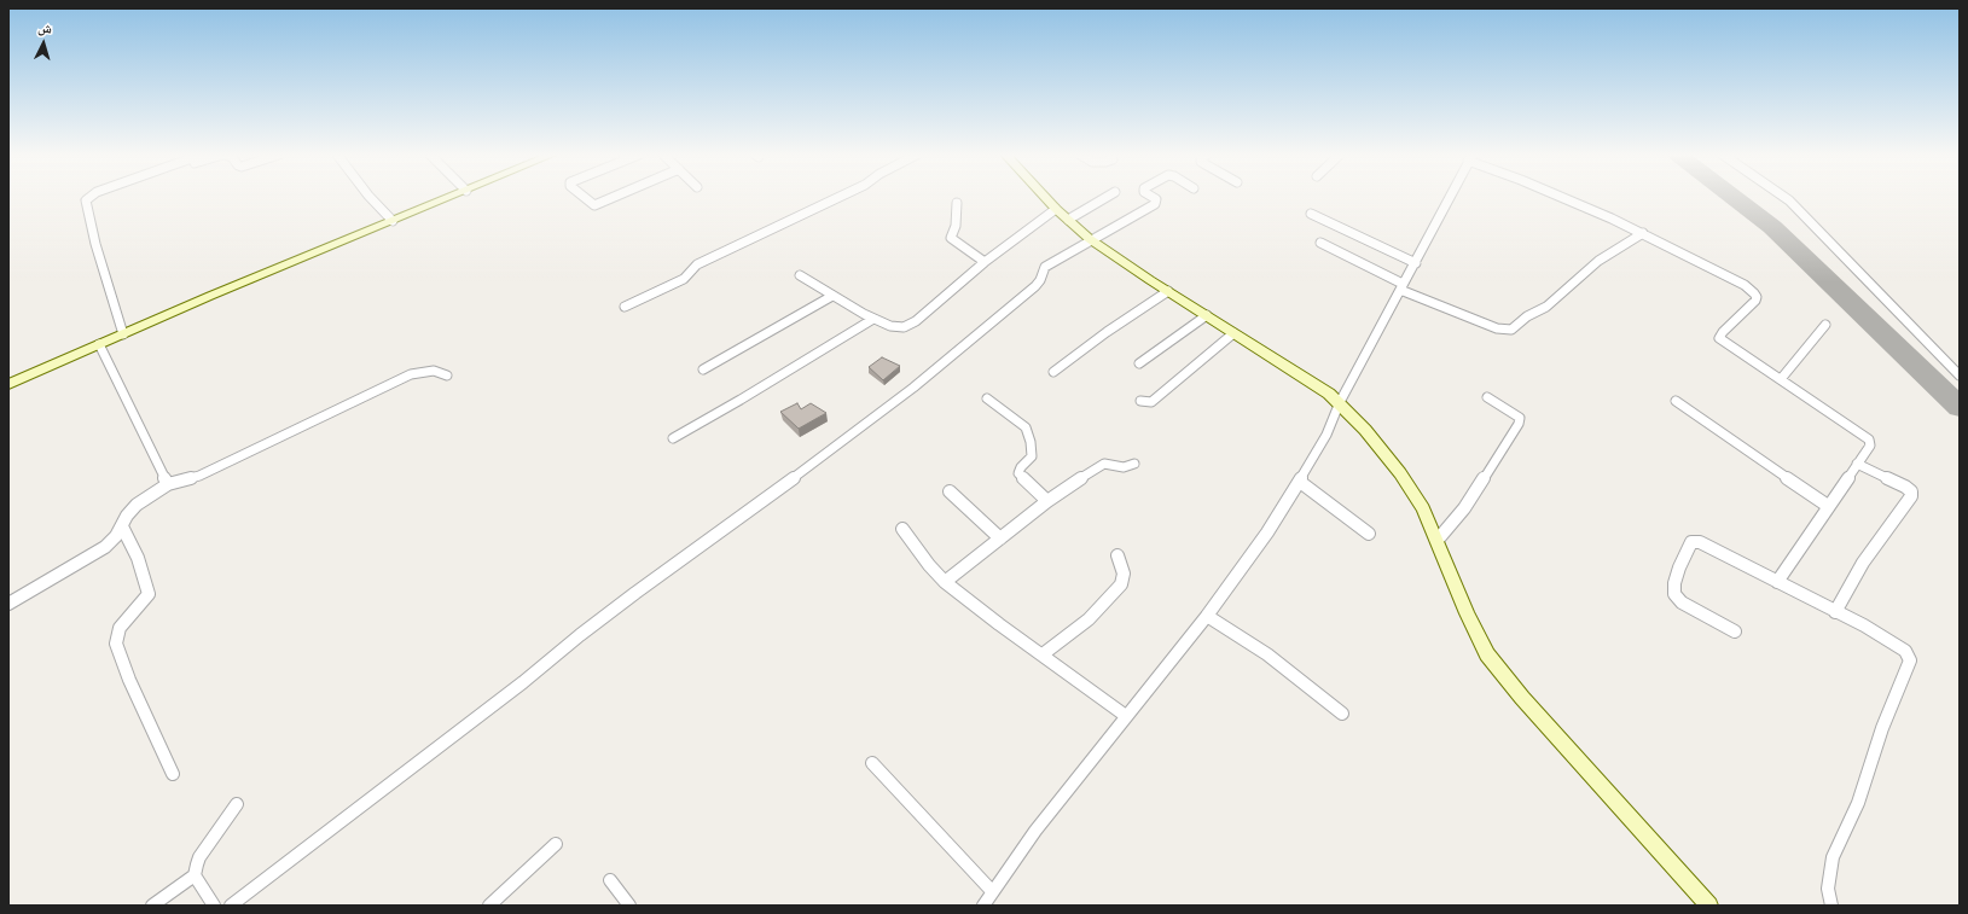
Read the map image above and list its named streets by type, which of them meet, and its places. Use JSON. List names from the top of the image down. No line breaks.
{"north":"top"}
